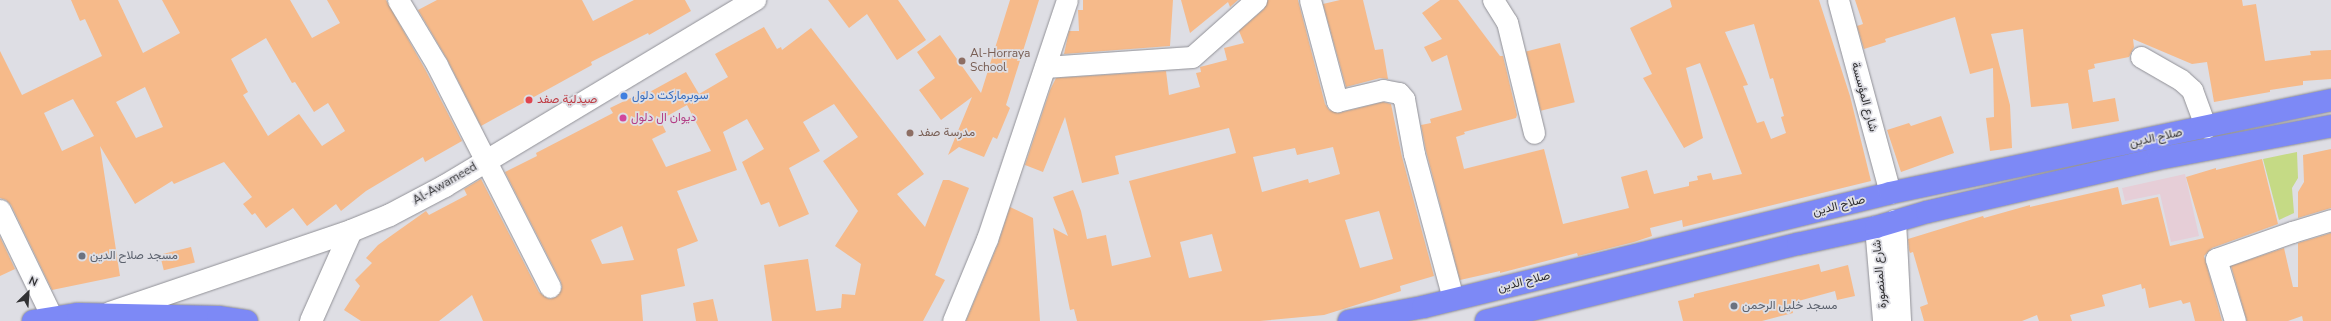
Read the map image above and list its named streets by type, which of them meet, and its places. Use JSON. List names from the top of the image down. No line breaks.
{"streets":{"highway":["صلاح الدين"],"main road":["Al-Awameed","شارع المنصورة"],"street":["شارع المؤسسة"]},"crossings":[["شارع المؤسسة","صلاح الدين"],["صلاح الدين","شارع المنصورة"]],"places":["Al-Horraya School","سوبرماركت دلول","صيدلية صفد","ديوان ال دلول","مدرسة صفد","مسجد صلاح الدين","مسجد خليل الرحمن"],"north":"top right"}
